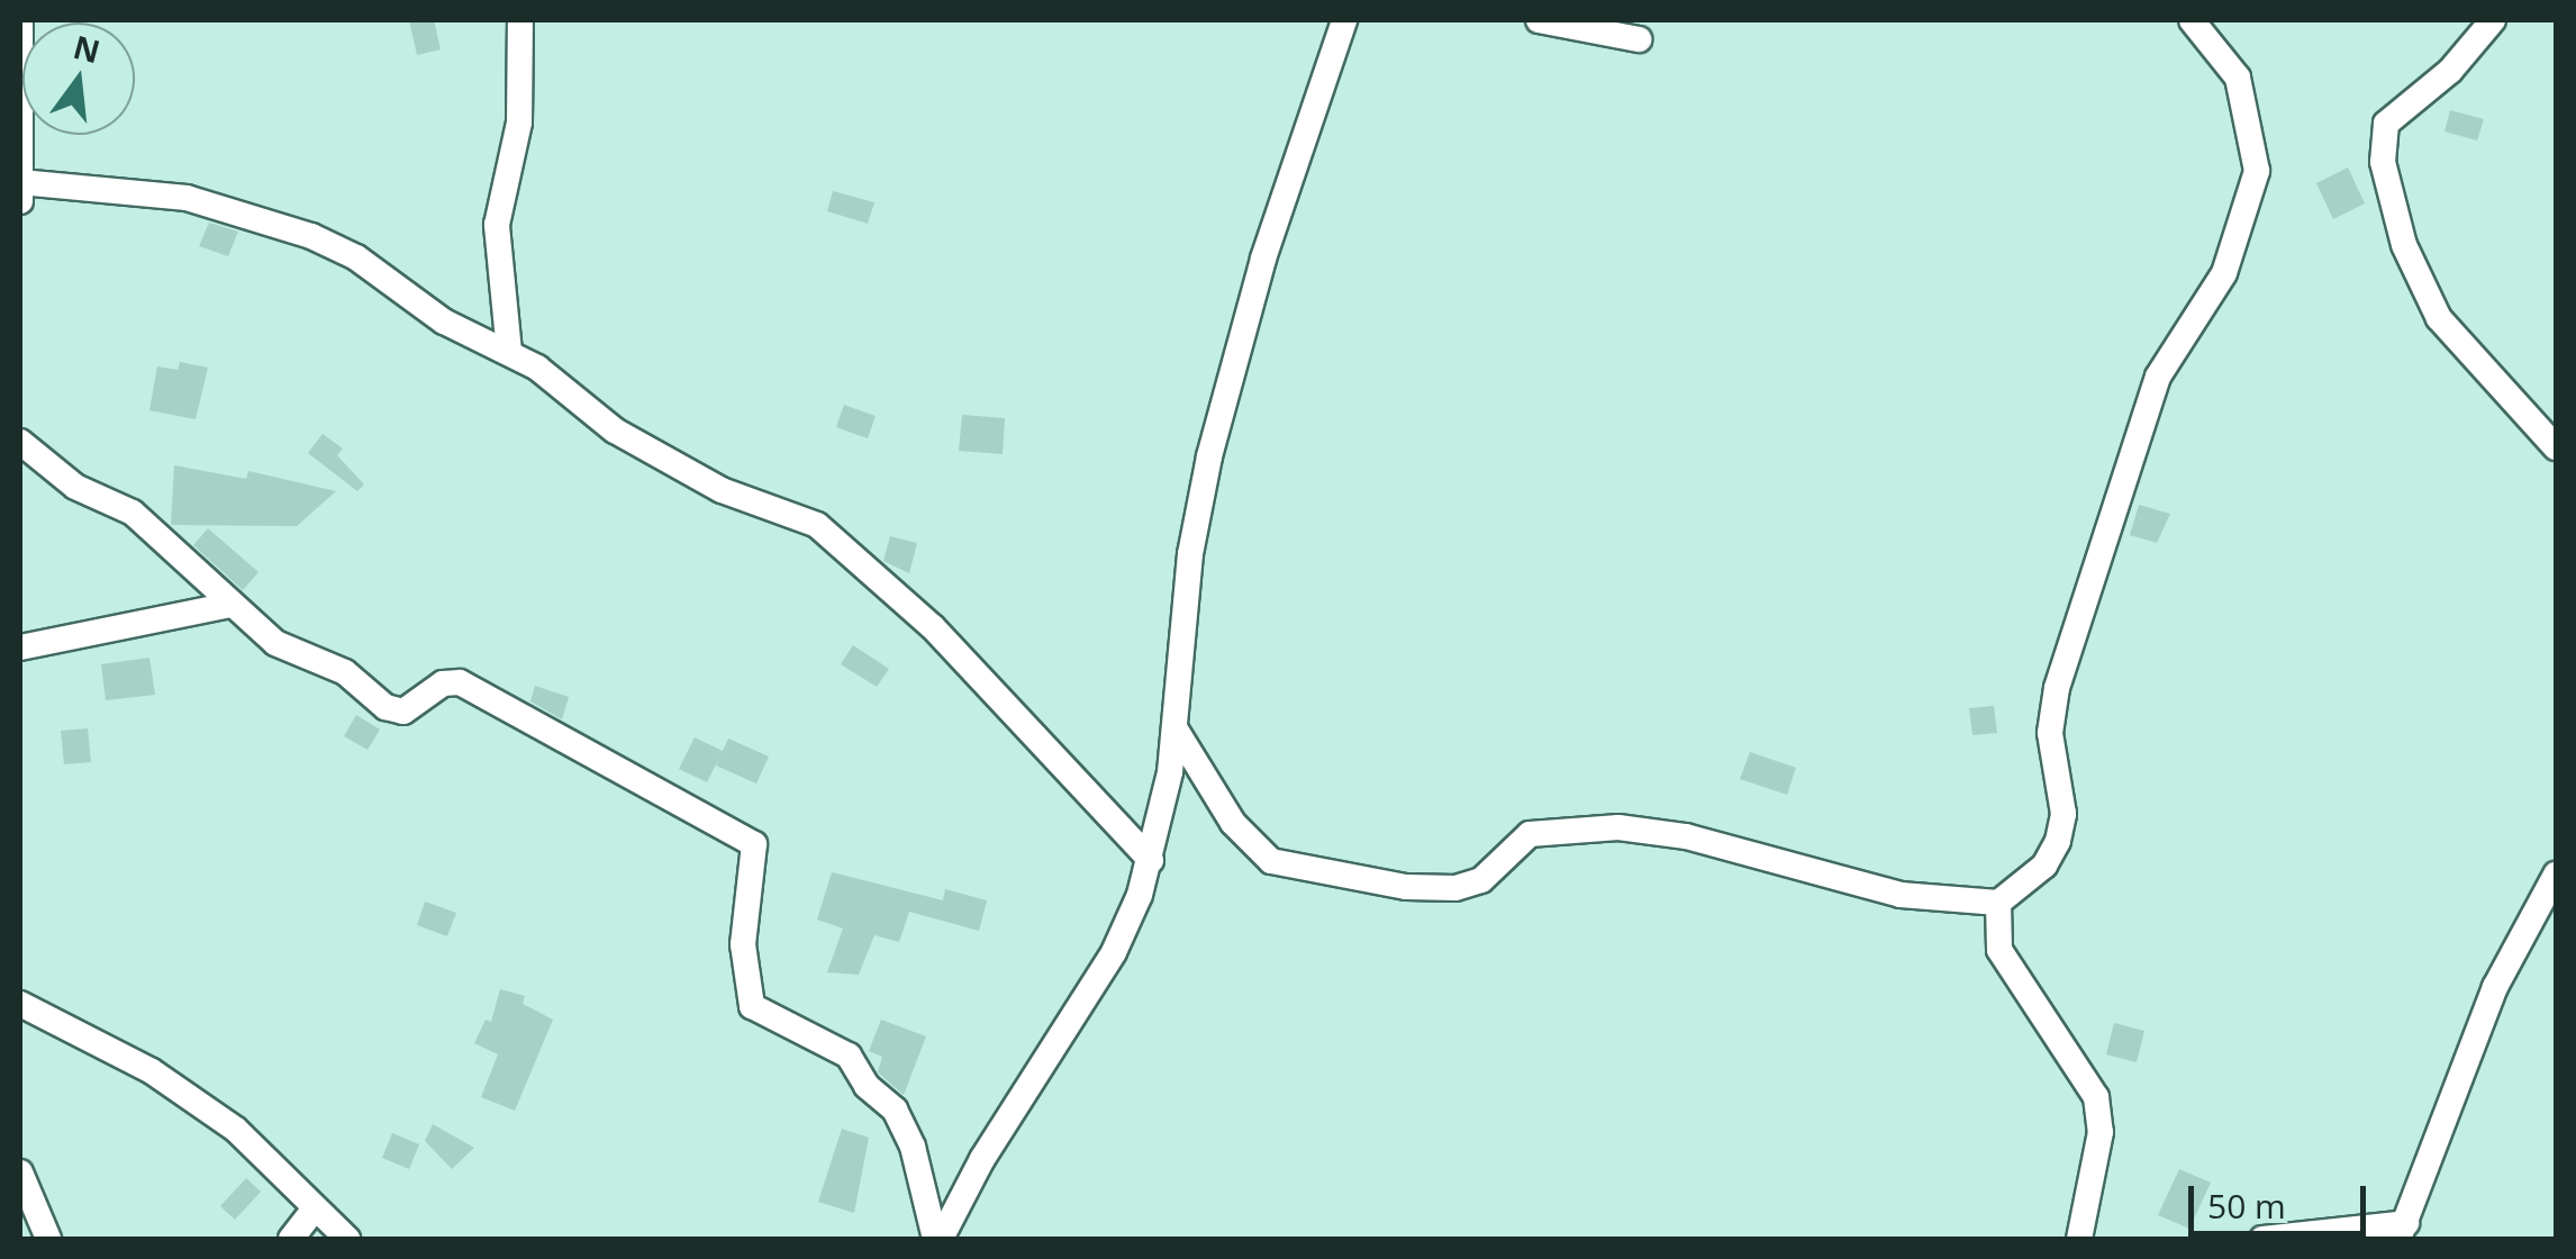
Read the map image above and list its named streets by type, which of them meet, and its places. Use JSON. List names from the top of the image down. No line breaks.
{"scale_bar":"50 m","north":"top"}
